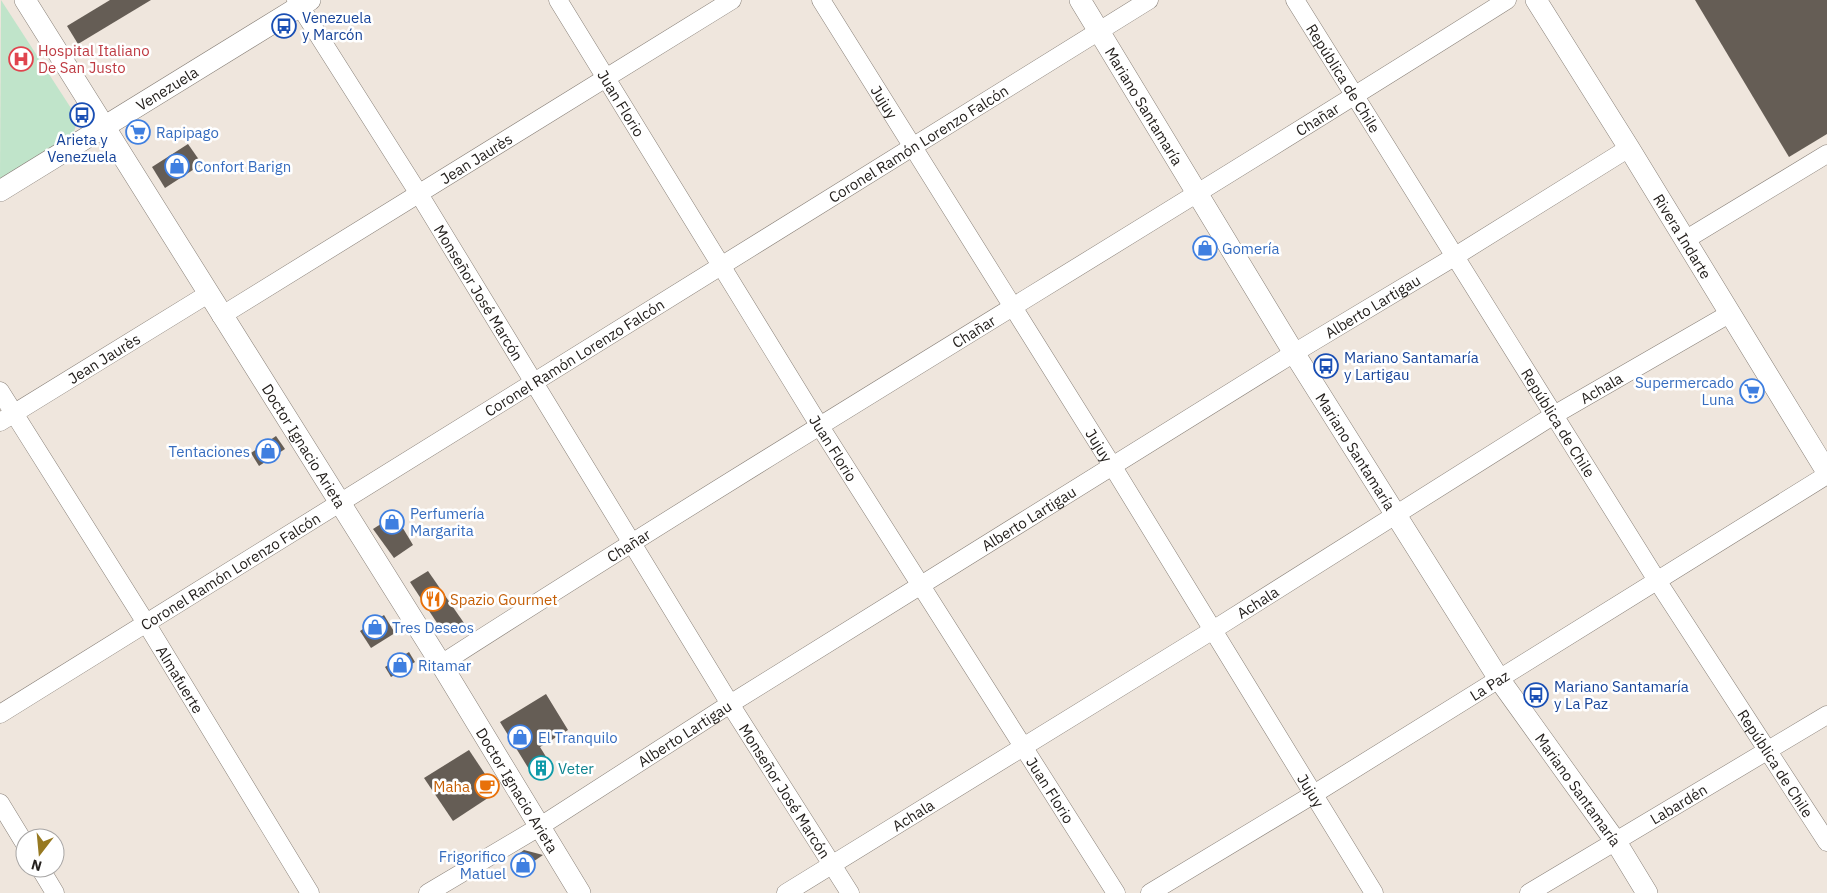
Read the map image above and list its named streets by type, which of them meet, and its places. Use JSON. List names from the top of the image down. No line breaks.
{"streets":{"street":["República de Chile","Venezuela","Jujuy","Juan Florio","Mariano Santamaría","Chañar","Coronel Ramón Lorenzo Falcón","Jean Jaurès","Rivera Indarte","Monseñor José Marcón","Alberto Lartigau","Achala","Doctor Ignacio Arieta","Almafuerte","La Paz","Labardén"]},"crossings":[["República de Chile","Chañar"],["República de Chile","Alberto Lartigau"],["República de Chile","Achala"],["República de Chile","La Paz"],["República de Chile","Labardén"],["Venezuela","Monseñor José Marcón"],["Venezuela","Doctor Ignacio Arieta"],["Jujuy","Chañar"],["Jujuy","Coronel Ramón Lorenzo Falcón"],["Jujuy","Alberto Lartigau"],["Jujuy","Achala"],["Jujuy","La Paz"],["Juan Florio","Chañar"],["Juan Florio","Coronel Ramón Lorenzo Falcón"],["Juan Florio","Jean Jaurès"],["Juan Florio","Alberto Lartigau"],["Juan Florio","Achala"],["Mariano Santamaría","Chañar"],["Mariano Santamaría","Coronel Ramón Lorenzo Falcón"],["Mariano Santamaría","Alberto Lartigau"],["Mariano Santamaría","Achala"],["Mariano Santamaría","La Paz"],["Mariano Santamaría","Labardén"],["Chañar","Monseñor José Marcón"],["Chañar","Doctor Ignacio Arieta"],["Coronel Ramón Lorenzo Falcón","Monseñor José Marcón"],["Coronel Ramón Lorenzo Falcón","Doctor Ignacio Arieta"],["Coronel Ramón Lorenzo Falcón","Almafuerte"],["Jean Jaurès","Monseñor José Marcón"],["Jean Jaurès","Doctor Ignacio Arieta"],["Jean Jaurès","Almafuerte"],["Rivera Indarte","Alberto Lartigau"],["Rivera Indarte","Achala"],["Rivera Indarte","La Paz"],["Monseñor José Marcón","Alberto Lartigau"],["Monseñor José Marcón","Achala"],["Alberto Lartigau","Doctor Ignacio Arieta"]],"places":{"bus stop":["Venezuela y Marcón","Arieta y Venezuela","Mariano Santamaría y Lartigau","Mariano Santamaría y La Paz"],"hospital":["Hospital Italiano De San Justo"],"supermarket":["Rapipago","Supermercado Luna"],"shop":["Confort Barign","Gomería","Tentaciones","Perfumería Margarita","Tres Deseos","Ritamar","El Tranquilo","Frigorifico Matuel"],"restaurant":["Spazio Gourmet"],"building":["Veter"],"cafe":["Maha"]},"north":"bottom"}
